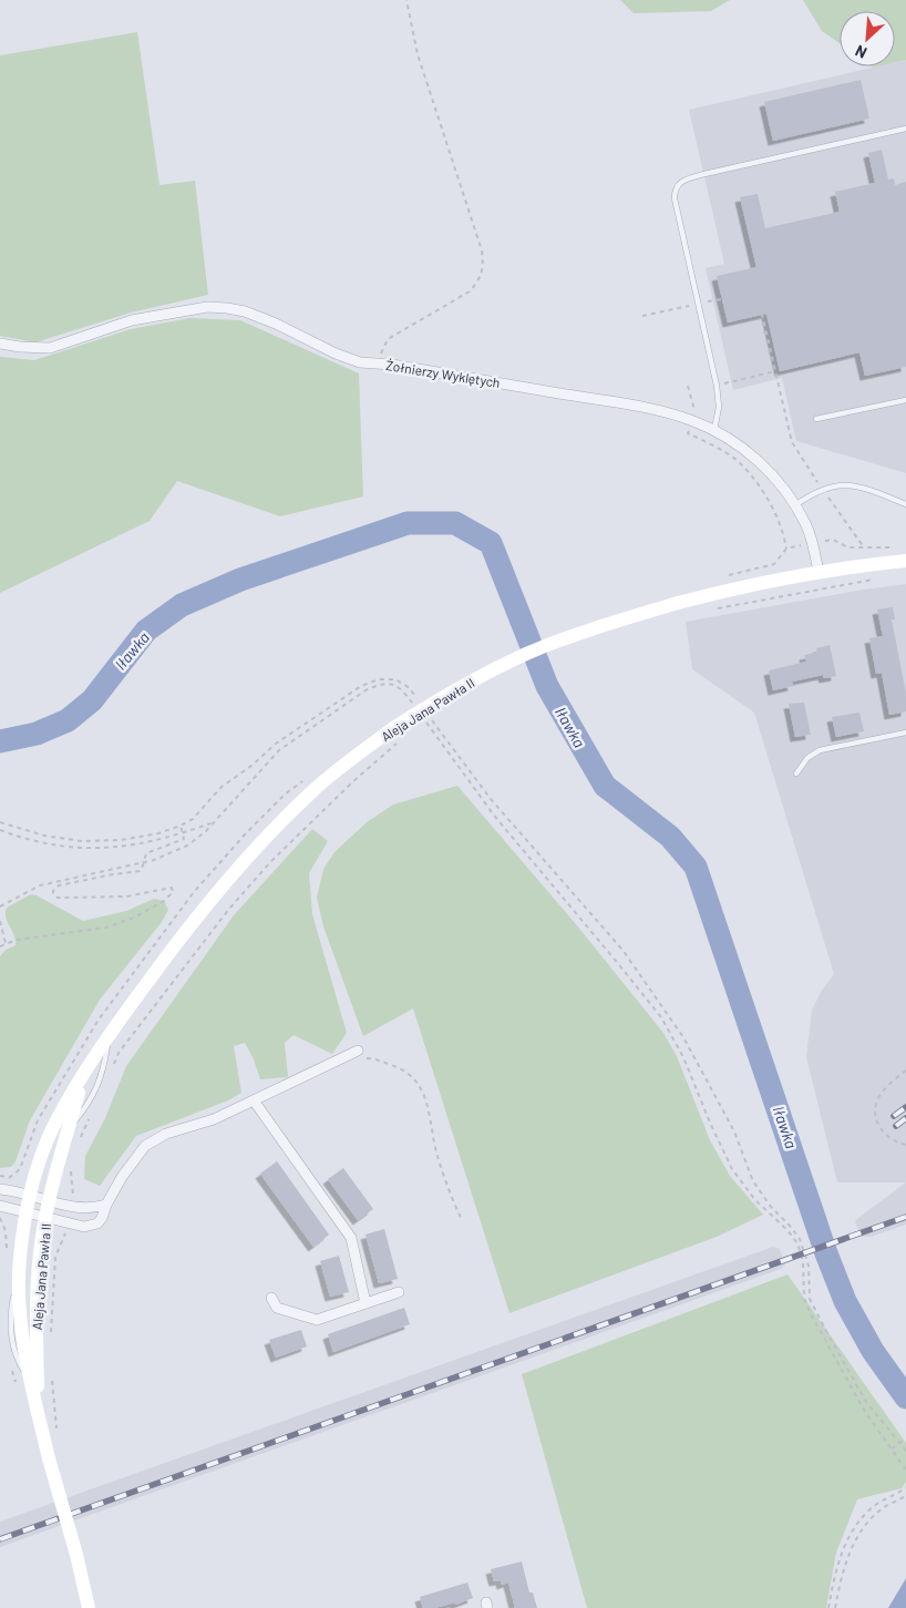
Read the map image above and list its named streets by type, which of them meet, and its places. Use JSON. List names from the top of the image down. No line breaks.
{"streets":{"main road":["Aleja Jana Pawła II"],"street":["Żołnierzy Wyklętych"]},"crossings":[["Żołnierzy Wyklętych","Aleja Jana Pawła II"]],"water":["Iławka"],"north":"bottom left"}
